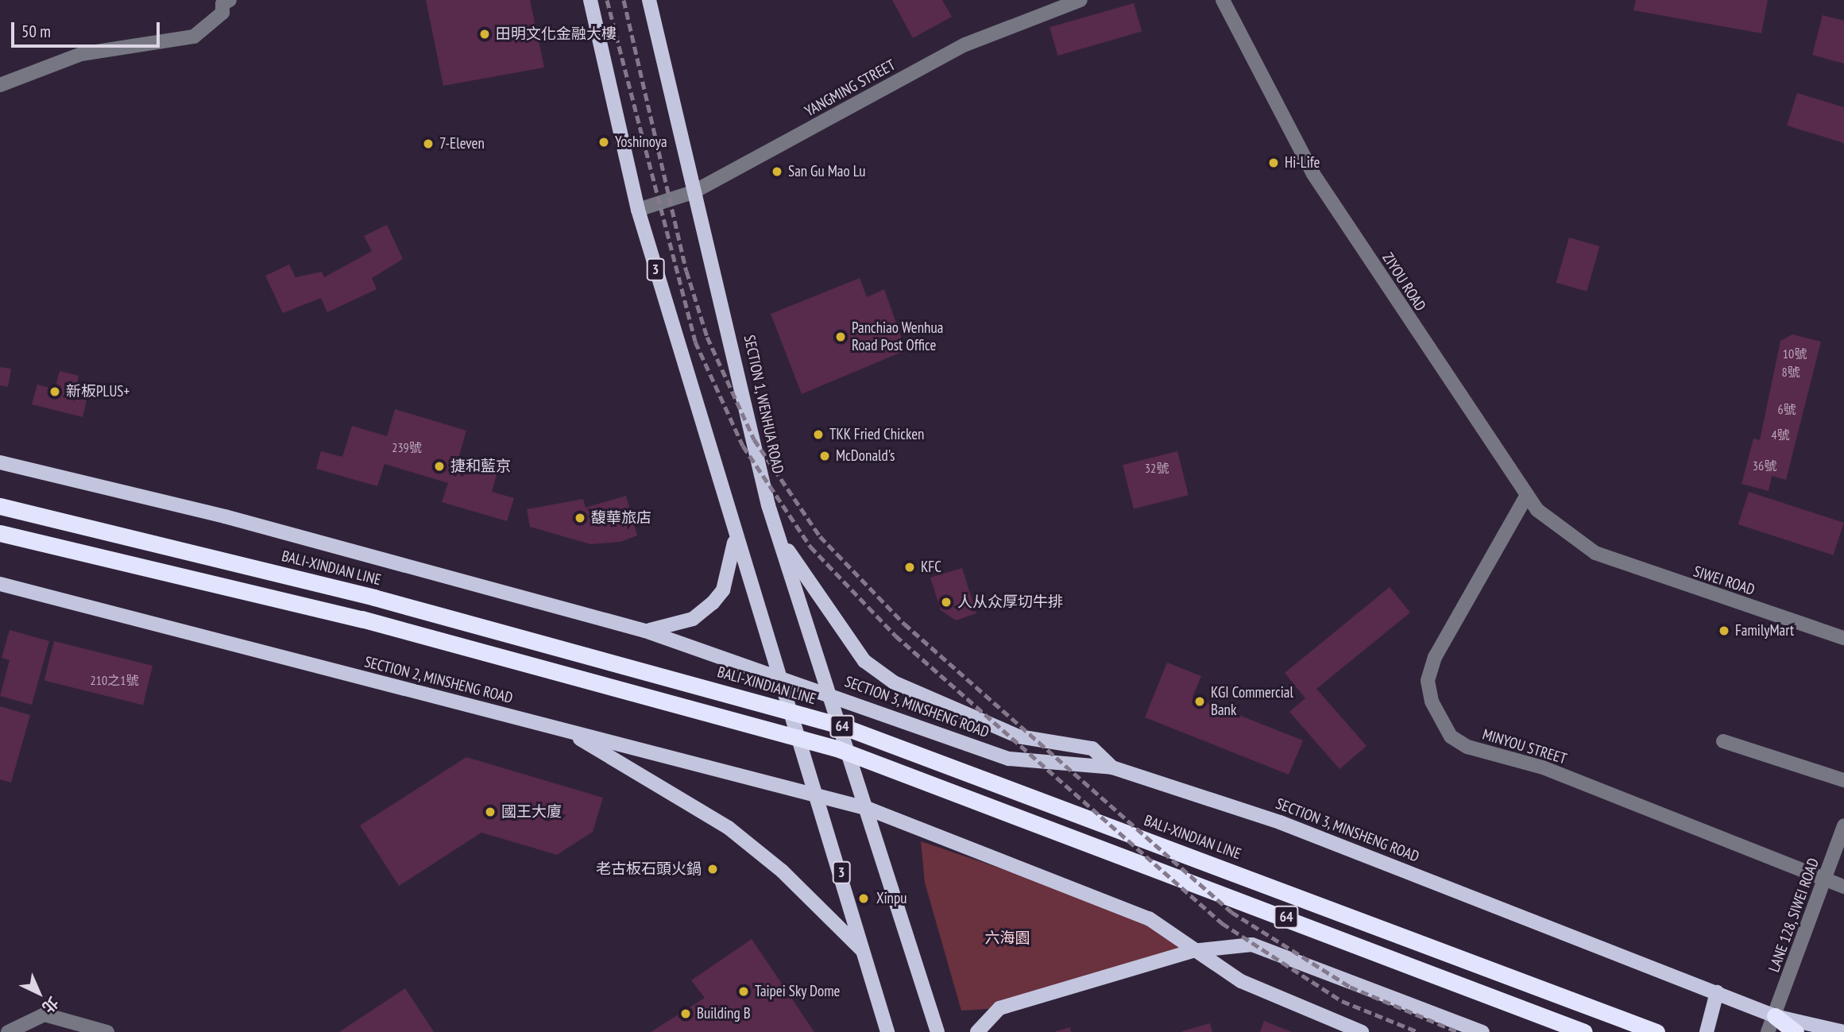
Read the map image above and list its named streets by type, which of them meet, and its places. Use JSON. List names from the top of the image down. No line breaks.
{"streets":{"highway":["BALI-XINDIAN LINE","64"],"main road":["3","SECTION 1, WENHUA ROAD","SECTION 2, MINSHENG ROAD","SECTION 3, MINSHENG ROAD"],"street":["YANGMING STREET","ZIYOU ROAD","SIWEI ROAD","MINYOU STREET","LANE 128, SIWEI ROAD"]},"crossings":[["YANGMING STREET","3"],["YANGMING STREET","SECTION 1, WENHUA ROAD"],["3","SECTION 2, MINSHENG ROAD"],["ZIYOU ROAD","SIWEI ROAD"],["ZIYOU ROAD","MINYOU STREET"],["SECTION 1, WENHUA ROAD","SECTION 2, MINSHENG ROAD"],["SECTION 1, WENHUA ROAD","SECTION 3, MINSHENG ROAD"],["SECTION 3, MINSHENG ROAD","LANE 128, SIWEI ROAD"],["MINYOU STREET","LANE 128, SIWEI ROAD"]],"parks":["六海園"],"places":["田明文化金融大樓","Yoshinoya","7-Eleven","Hi-Life","San Gu Mao Lu","Panchiao Wenhua Road Post Office","新板PLUS+","TKK Fried Chicken","McDonald's","捷和藍京","馥華旅店","KFC","人从众厚切牛排","FamilyMart","KGI Commercial Bank","國王大廈","老古板石頭火鍋","Xinpu","Taipei Sky Dome","Building B"],"house_numbers":["10號","8號","6號","4號","239號","36號","32號","210之1號"],"scale_bar":"50 m","north":"bottom right"}
